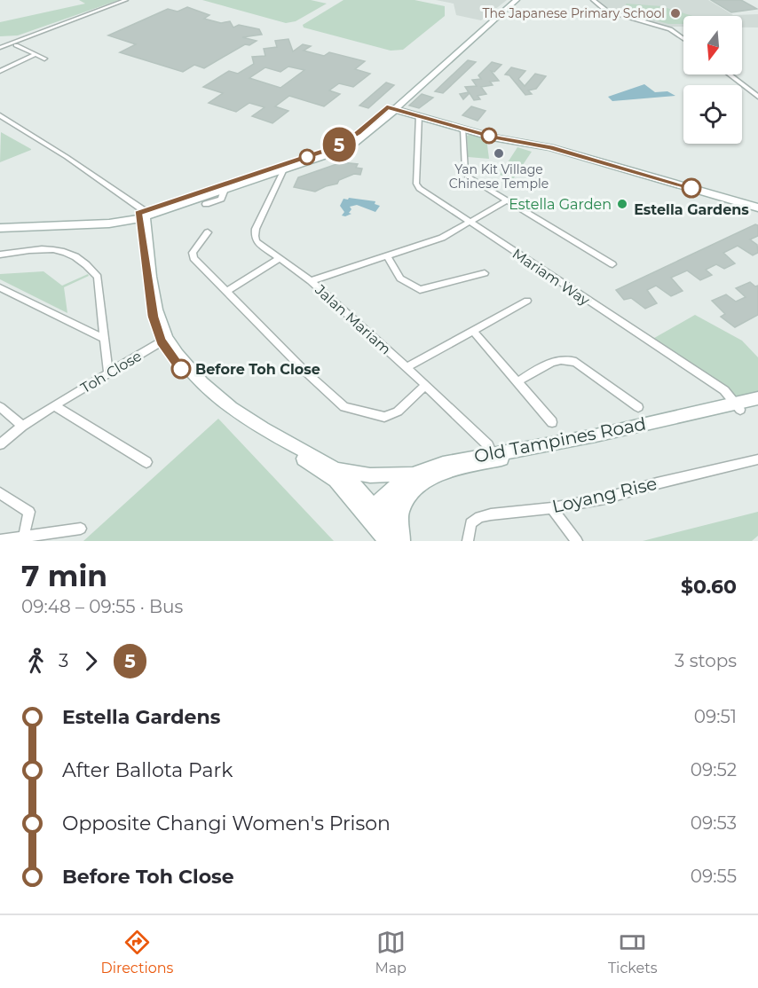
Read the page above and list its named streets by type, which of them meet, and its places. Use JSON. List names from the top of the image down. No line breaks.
{"streets":{"street":["Mariam Way","Jalan Mariam","Toh Close","Old Tampines Road","Loyang Rise"]},"crossings":[["Mariam Way","Old Tampines Road"],["Jalan Mariam","Old Tampines Road"]],"places":["The Japanese Primary School","Yan Kit Village Chinese Temple","Estella Gardens","Estella Garden","Before Toh Close"],"lines":["bus line 5"],"north":"bottom","page":{"on_map":"5","heading":["7 min","09:48 – 09:55 · Bus","$0.60"],"legs":["3","5","3 stops"],"list":[{"name":"Estella Gardens","value":"09:51"},{"name":"After Ballota Park","value":"09:52"},{"name":"Opposite Changi Women's Prison","value":"09:53"},{"name":"Before Toh Close","value":"09:55"}],"tabs":["Directions","Map","Tickets"]}}
